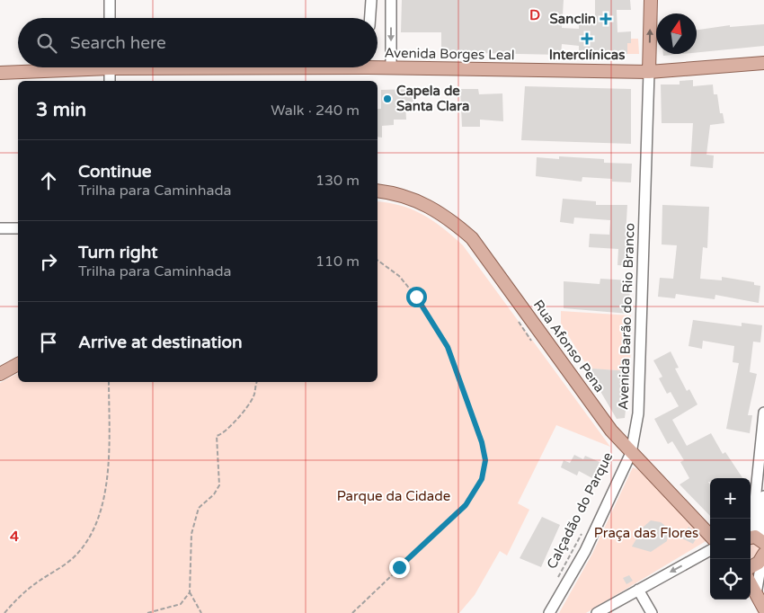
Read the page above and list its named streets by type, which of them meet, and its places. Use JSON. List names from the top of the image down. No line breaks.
{"streets":{"main road":["Avenida Borges Leal","Avenida Barão do Rio Branco","Rua Afonso Pena"],"path":["Calçadão do Parque"]},"crossings":[["Avenida Borges Leal","Avenida Barão do Rio Branco"],["Avenida Barão do Rio Branco","Rua Afonso Pena"]],"parks":["Parque da Cidade","Praça das Flores"],"places":{"health":["Sanclin","Interclínicas"],"other":["Capela de Santa Clara"]},"north":"top","page":{"search":"Search here","heading":["3 min","Walk · 240 m"],"list":[["Continue","Trilha para Caminhada","130 m"],["Turn right","Trilha para Caminhada","110 m"],"Arrive at destination"],"map_buttons":["+","−"]},"grid":{"columns":["D"],"rows":["4"]}}
